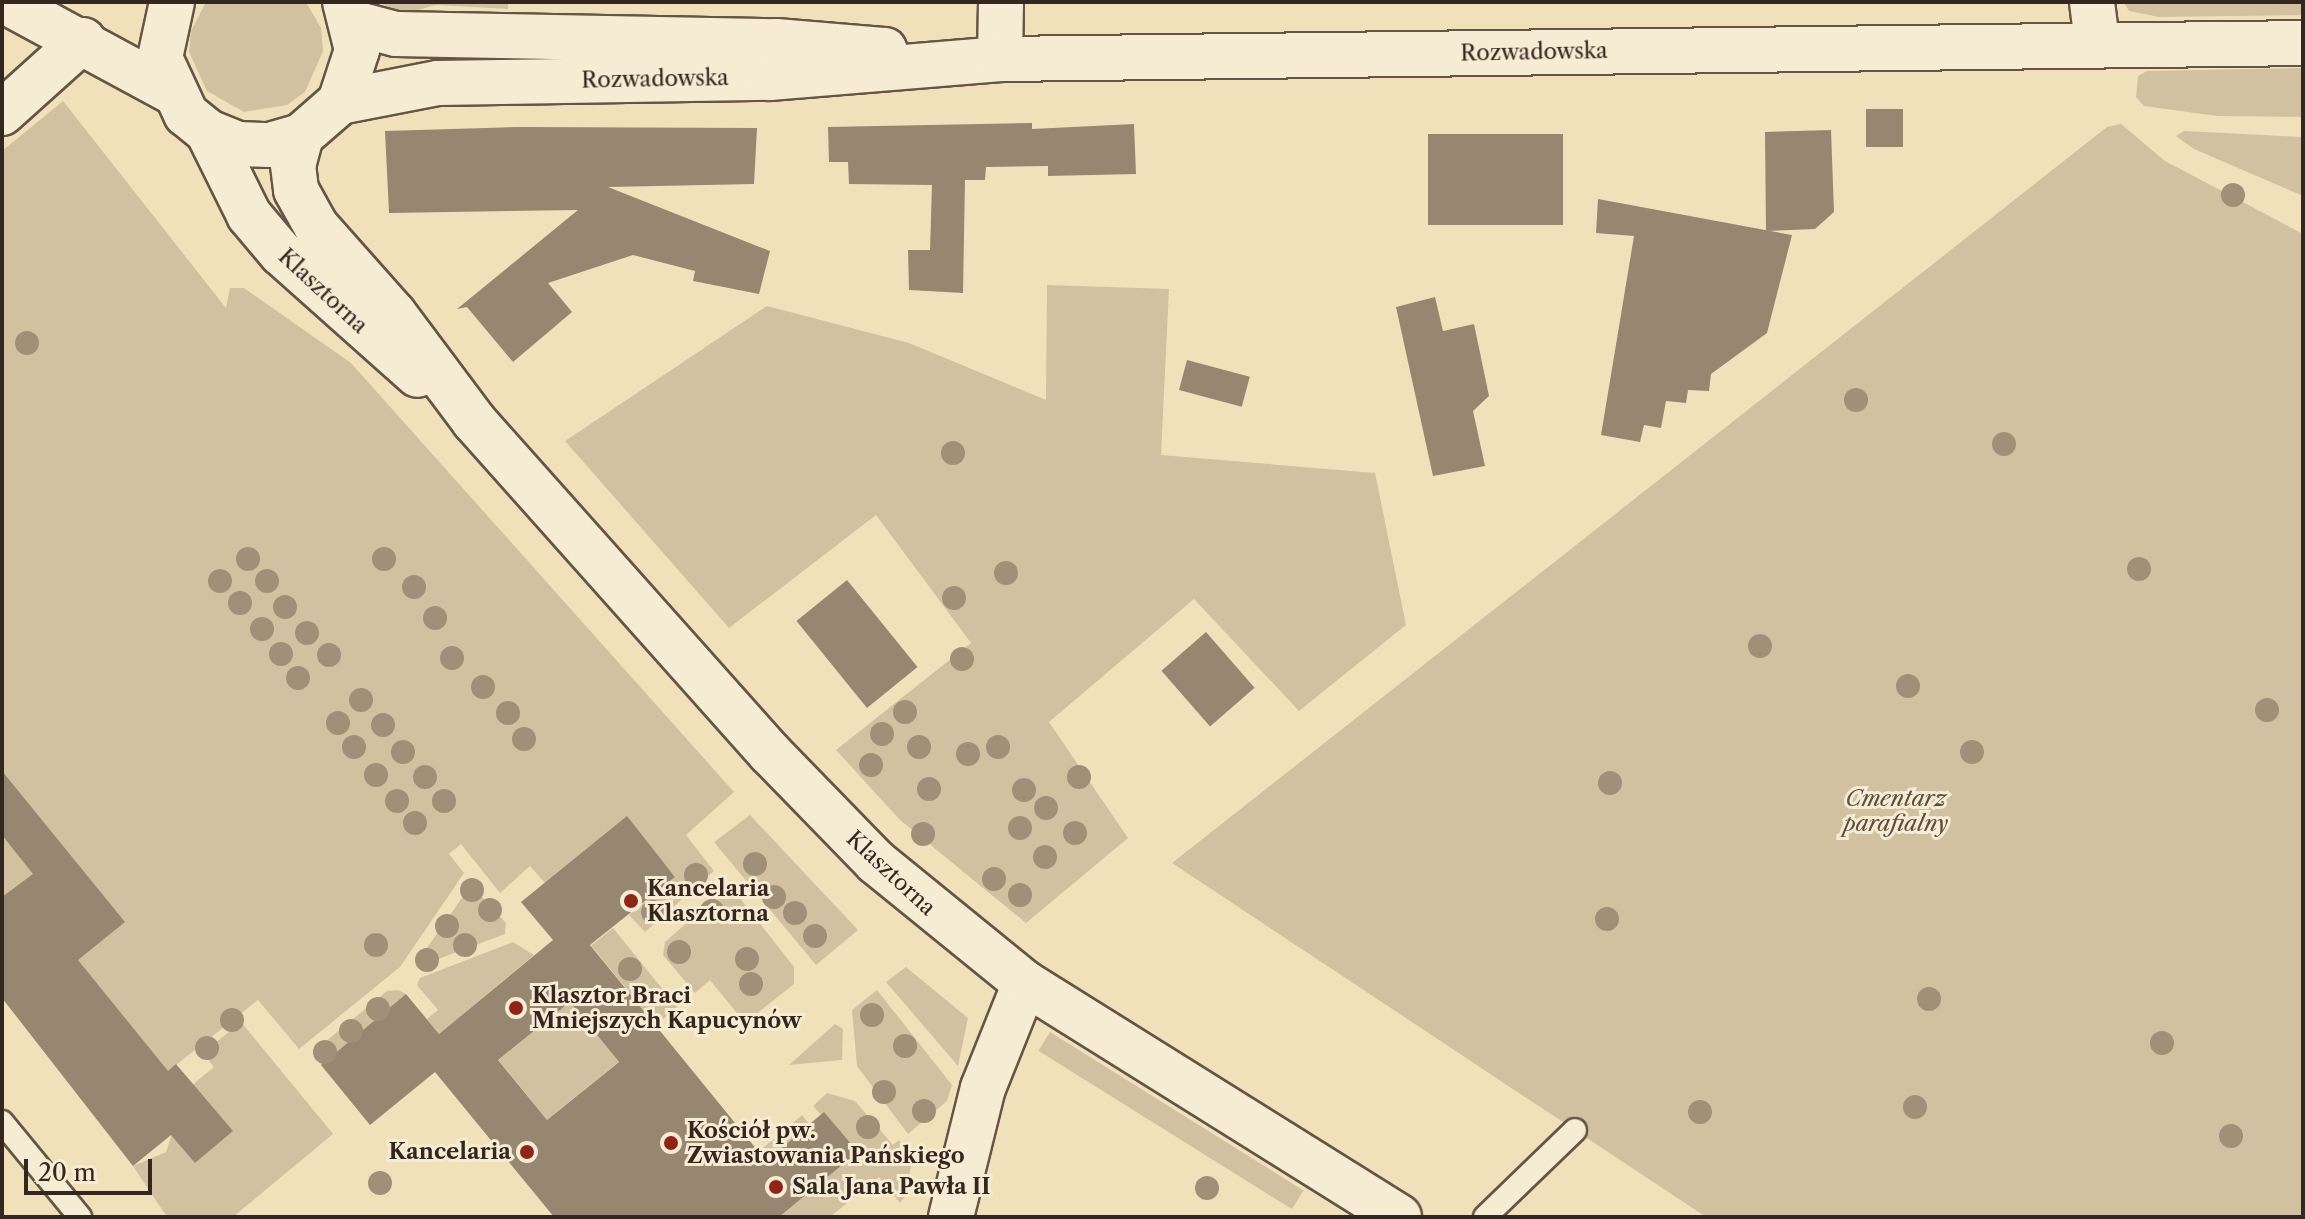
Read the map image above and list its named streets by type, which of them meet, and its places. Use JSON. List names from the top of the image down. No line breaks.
{"streets":{"street":["Rozwadowska","Klasztorna"]},"parks":["Cmentarz parafialny"],"places":["Kancelaria Klasztorna","Klasztor Braci Mniejszych Kapucynów","Kościół pw. Zwiastowania Pańskiego","Kancelaria","Sala Jana Pawła II"],"scale_bar":"20 m"}
